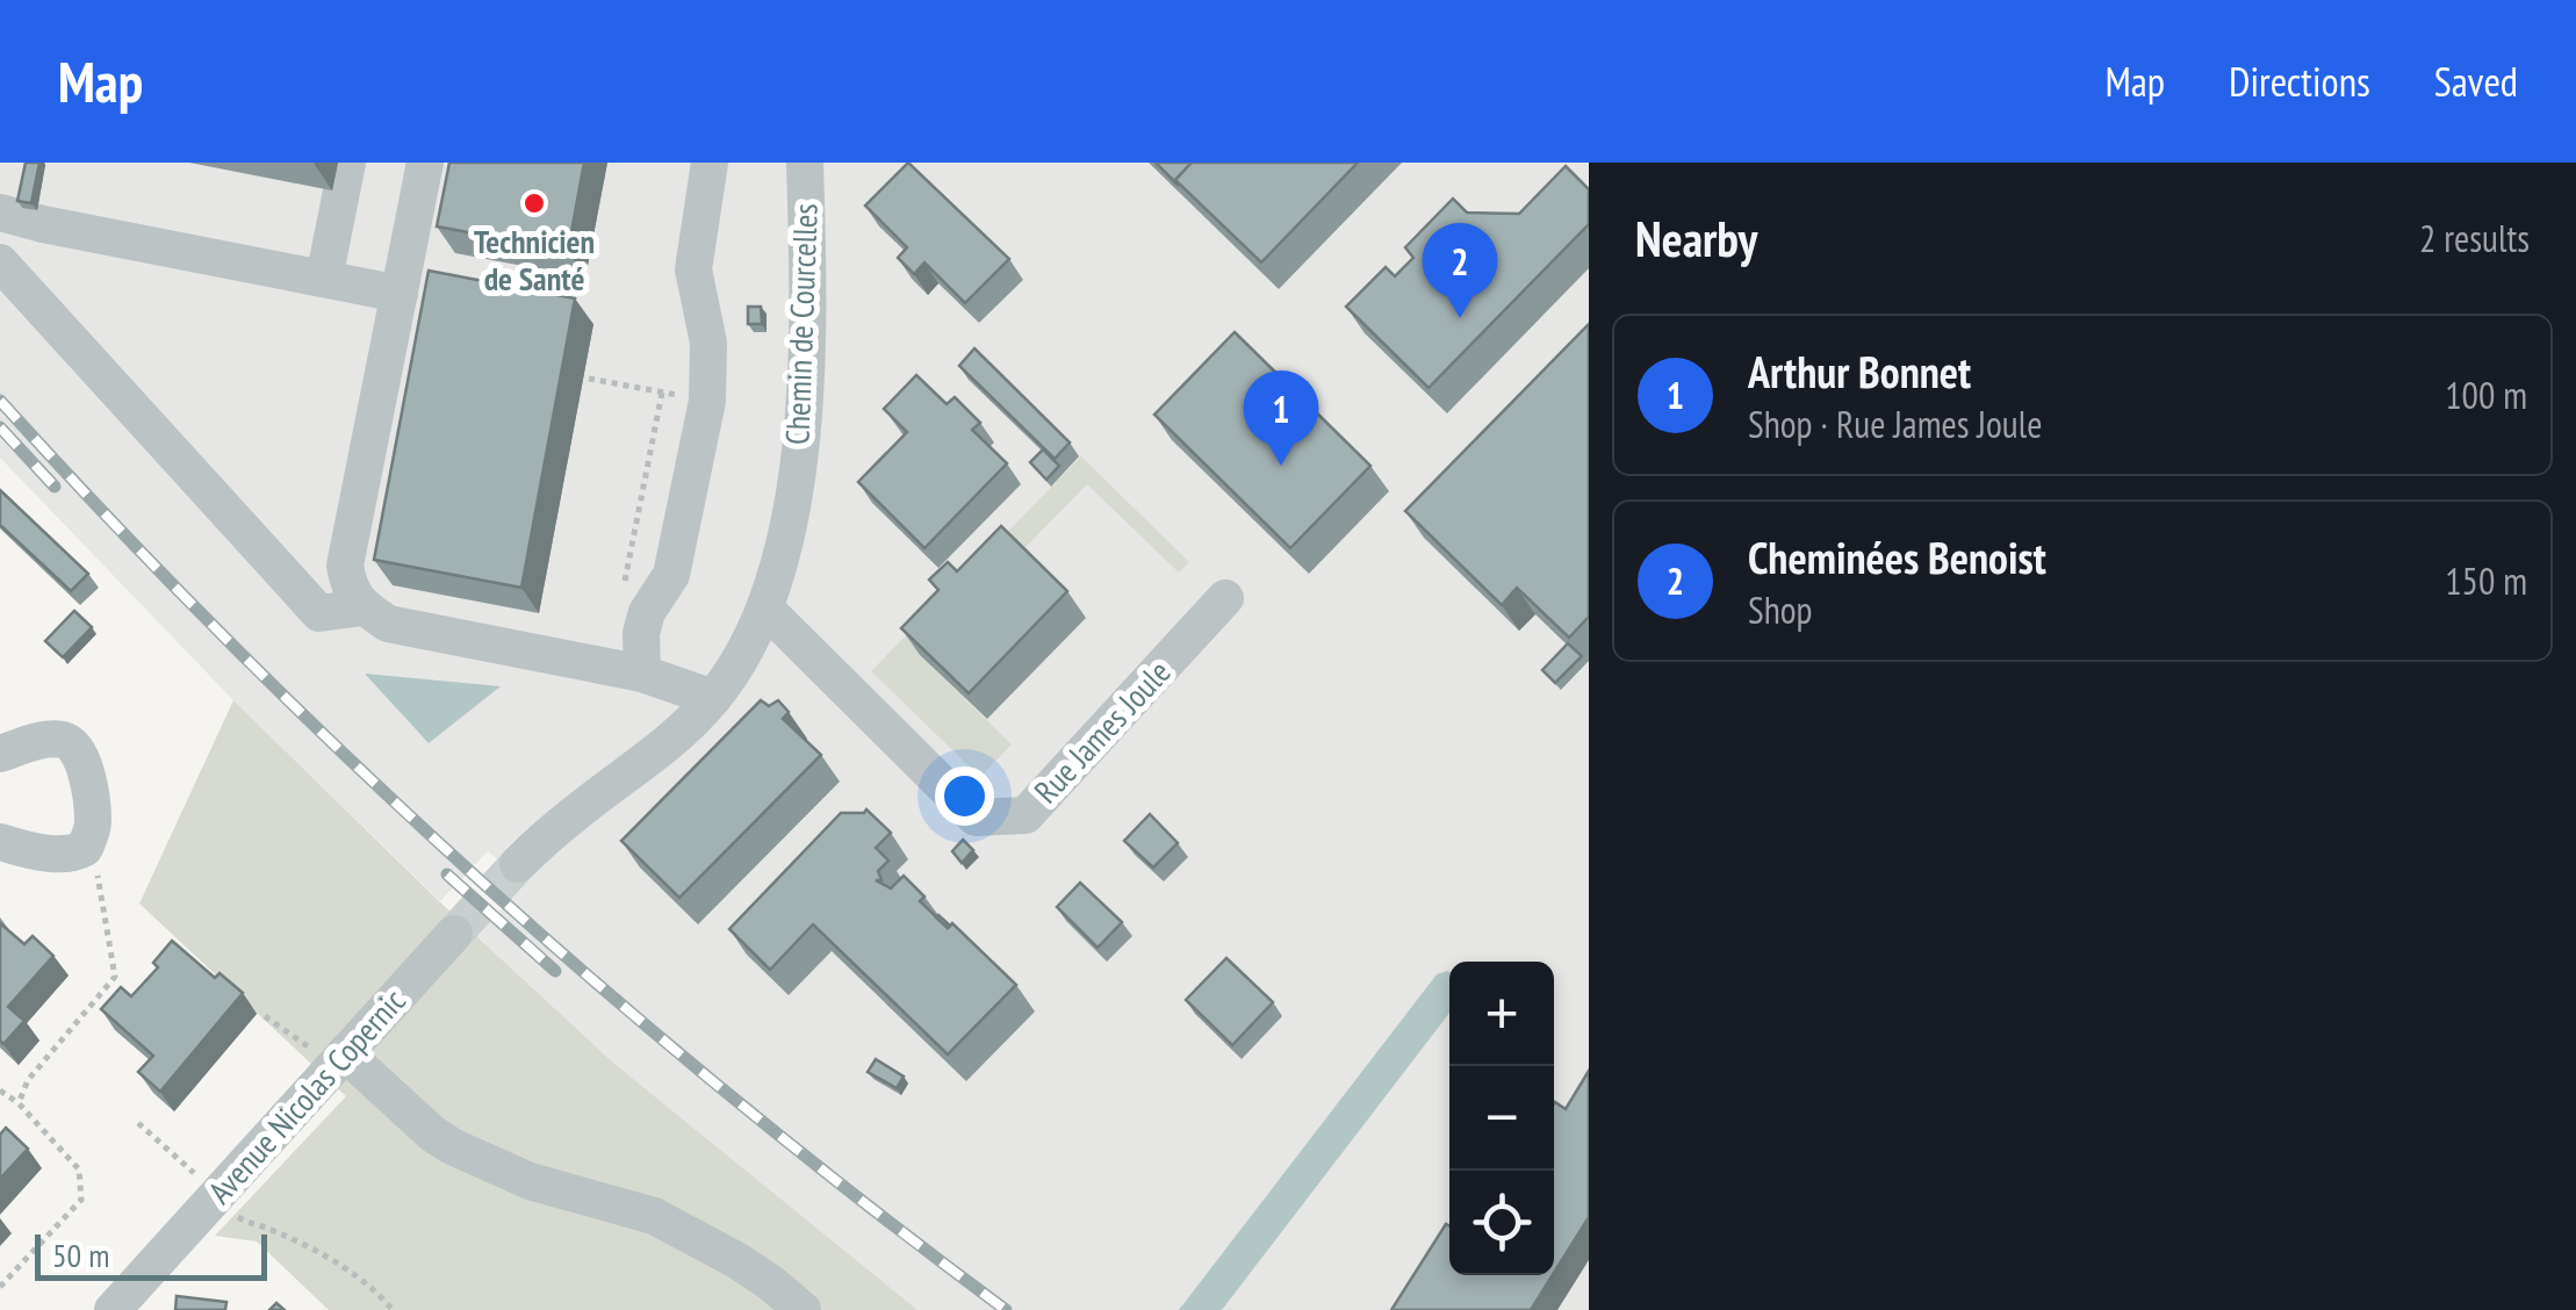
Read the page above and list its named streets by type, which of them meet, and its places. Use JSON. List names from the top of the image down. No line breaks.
{"streets":{"street":["Chemin de Courcelles","Rue James Joule","Avenue Nicolas Copernic"]},"crossings":[["Chemin de Courcelles","Rue James Joule"]],"places":["Technicien de Santé"],"scale_bar":"50 m","page":{"header":"Map","nav":["Map","Directions","Saved"],"heading":["Nearby","2 results"],"pins":["2","1"],"list":[{"mark":"1","name":"Arthur Bonnet","note":"Shop · Rue James Joule","value":"100 m"},{"mark":"2","name":"Cheminées Benoist","note":"Shop","value":"150 m"}],"map_buttons":["+","−"],"scale":"50 m"}}
